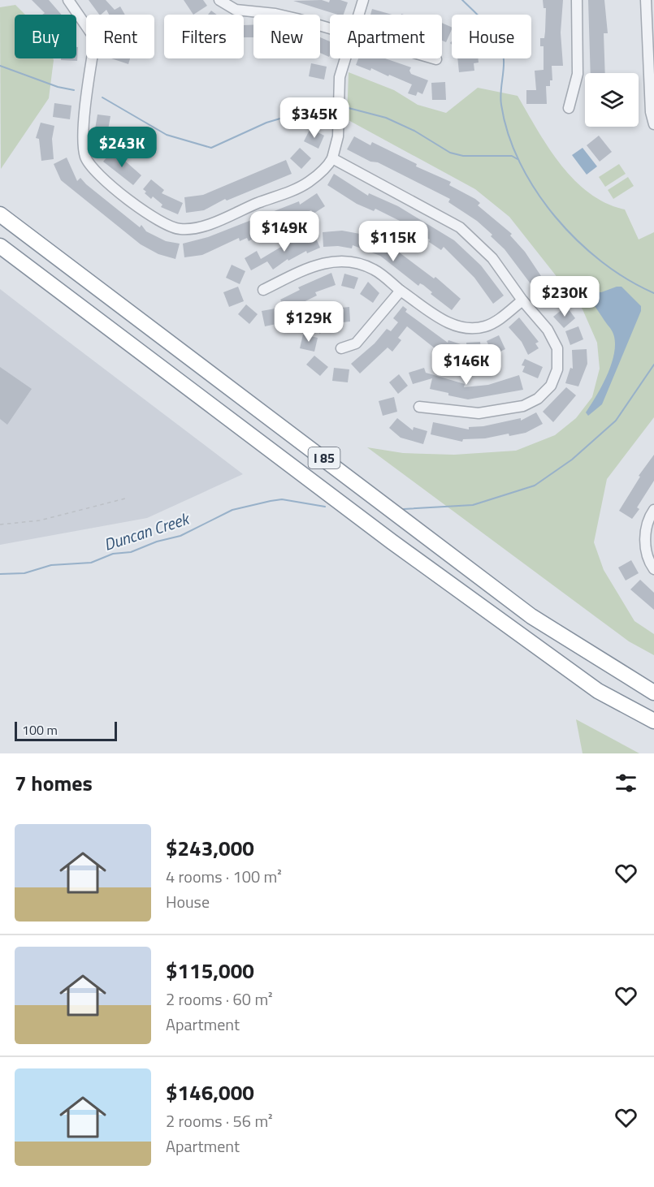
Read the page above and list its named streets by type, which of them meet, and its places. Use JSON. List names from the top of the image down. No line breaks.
{"streets":{"highway":["I 85"]},"water":["Duncan Creek"],"scale_bar":"100 m","page":{"chip":["Buy","Rent","Filters","New","Apartment","House"],"price":["$345K","$243K","$149K","$115K","$230K","$129K","$146K"],"scale":"100 m","heading":"7 homes","list":[{"name":"$243,000","note":"4 rooms · 100 m² · House"},{"name":"$115,000","note":"2 rooms · 60 m² · Apartment"},{"name":"$146,000","note":"2 rooms · 56 m² · Apartment"}]}}
